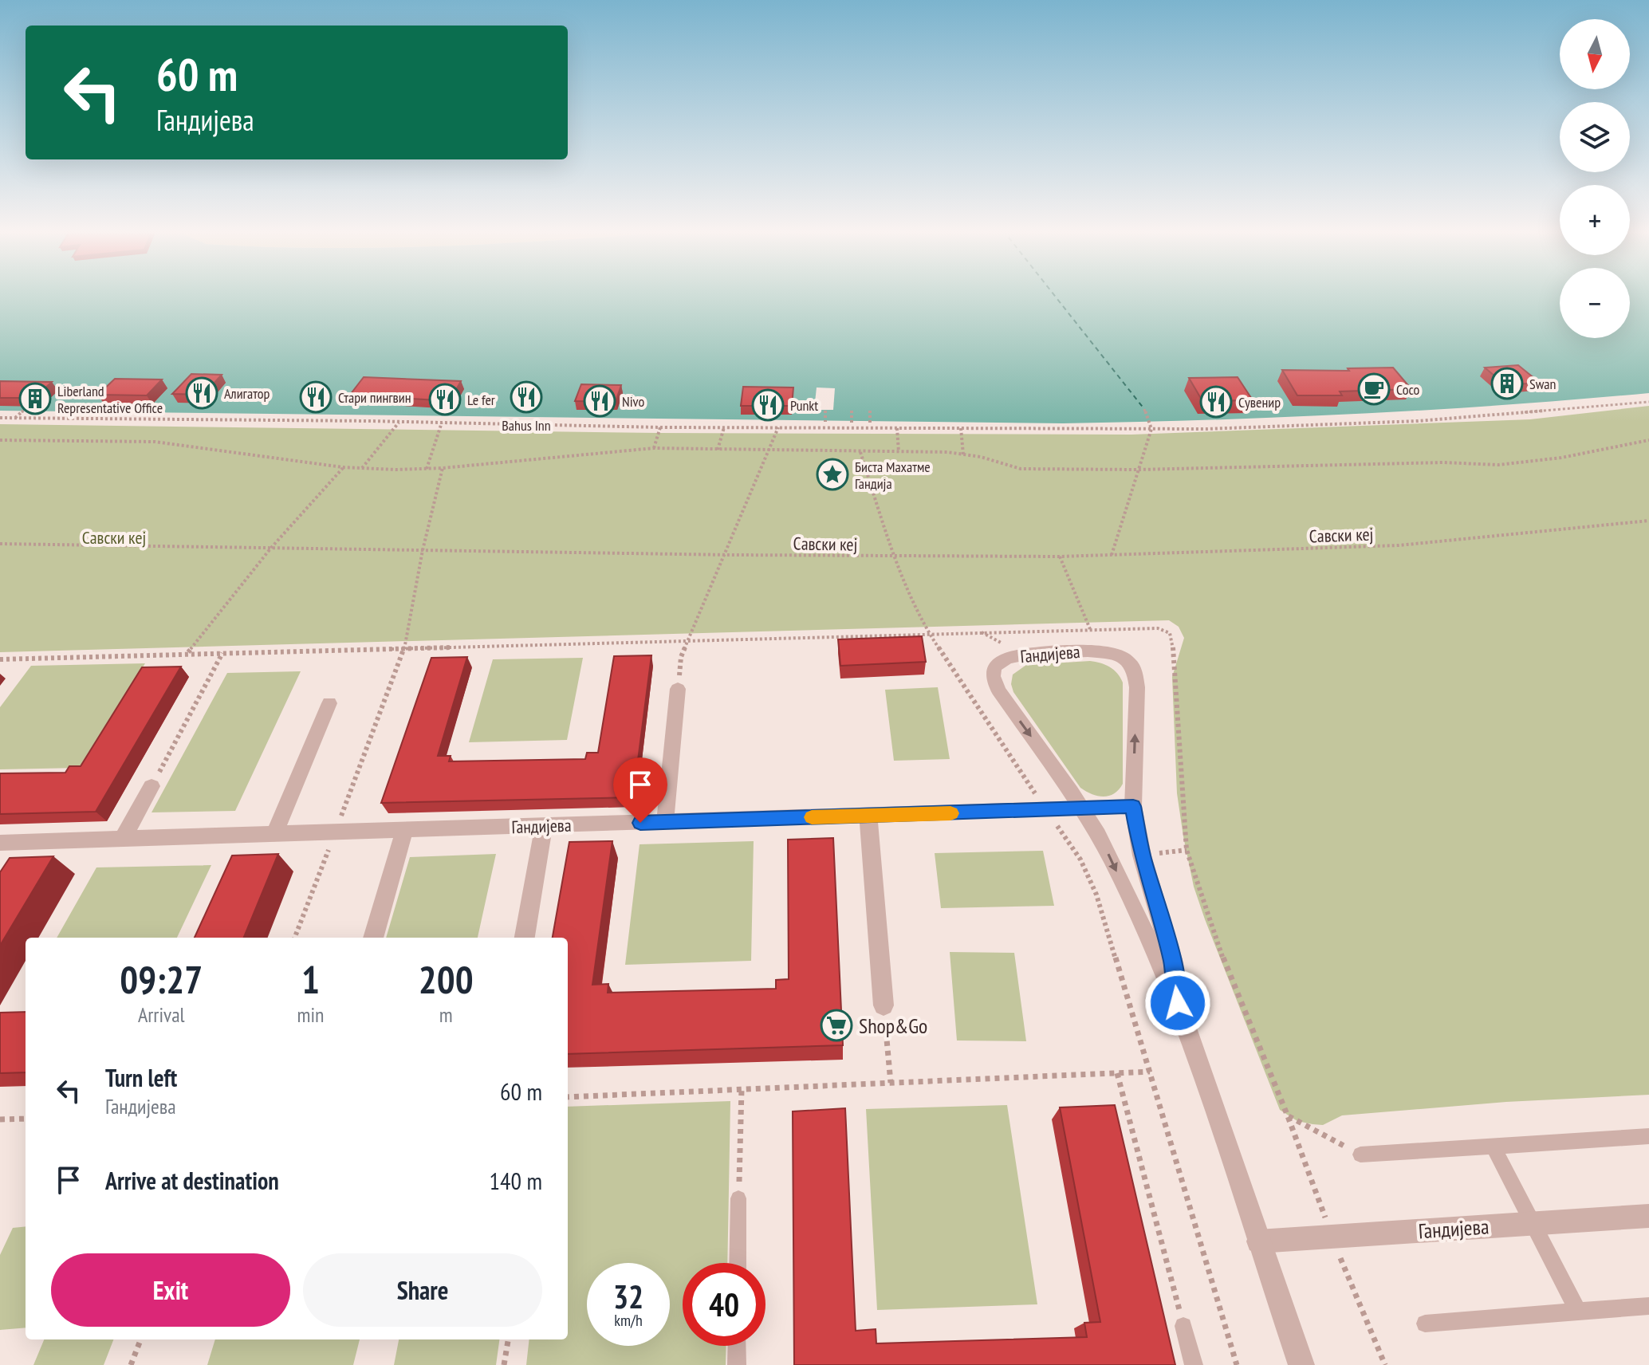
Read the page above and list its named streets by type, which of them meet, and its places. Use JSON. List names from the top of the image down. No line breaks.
{"streets":{"street":["Гандијева"],"path":["Савски кеј"]},"parks":["Савски кеј"],"places":{"building":["Swan","Liberland Representative Office"],"cafe":["Coco"],"restaurant":["Алигатор","Стари пингвин","Bahus Inn","Le fer","Nivo","Сувенир","Punkt"],"place":["Биста Махатме Гандија"],"supermarket":["Shop&Go"]},"north":"bottom","page":{"map_buttons":["+","−"],"turn":["60 m","Гандијева"],"eta":["09:27","Arrival","1","min","200","m"],"list":[{"name":"Turn left","note":"Гандијева","value":"60 m"},{"name":"Arrive at destination","value":"140 m"}],"buttons":["Exit","Share"],"speed":"32 km/h","limit":"40"}}
